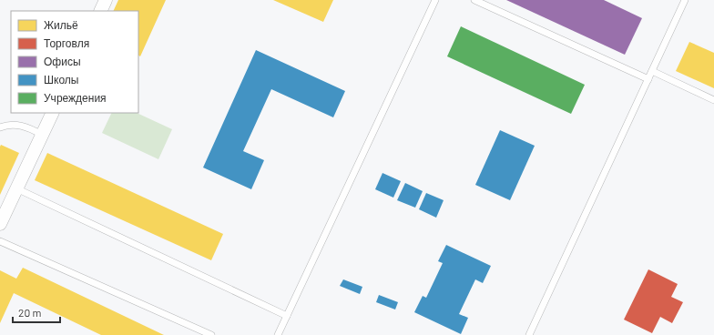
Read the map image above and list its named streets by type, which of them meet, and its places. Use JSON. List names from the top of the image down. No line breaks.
{"legend":["Жильё","Торговля","Офисы","Школы","Учреждения"],"scale_bar":"20 m"}
